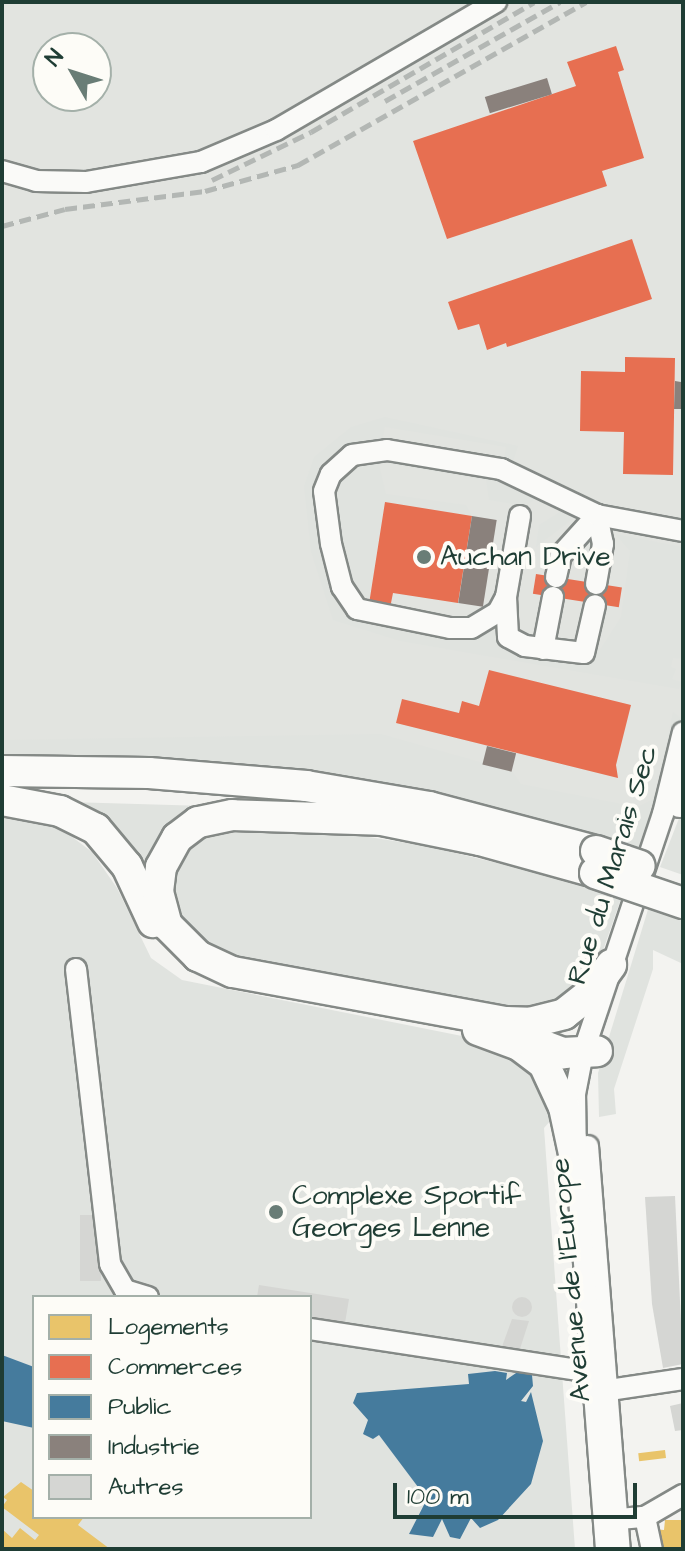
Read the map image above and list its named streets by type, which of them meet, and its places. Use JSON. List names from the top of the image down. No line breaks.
{"streets":{"street":["Rue du Marais Sec","Avenue de l'Europe"]},"crossings":[["Rue du Marais Sec","Avenue de l'Europe"]],"places":["Auchan Drive","Complexe Sportif Georges Lenne"],"legend":["Logements","Commerces","Public","Industrie","Autres"],"scale_bar":"100 m","north":"top left"}
